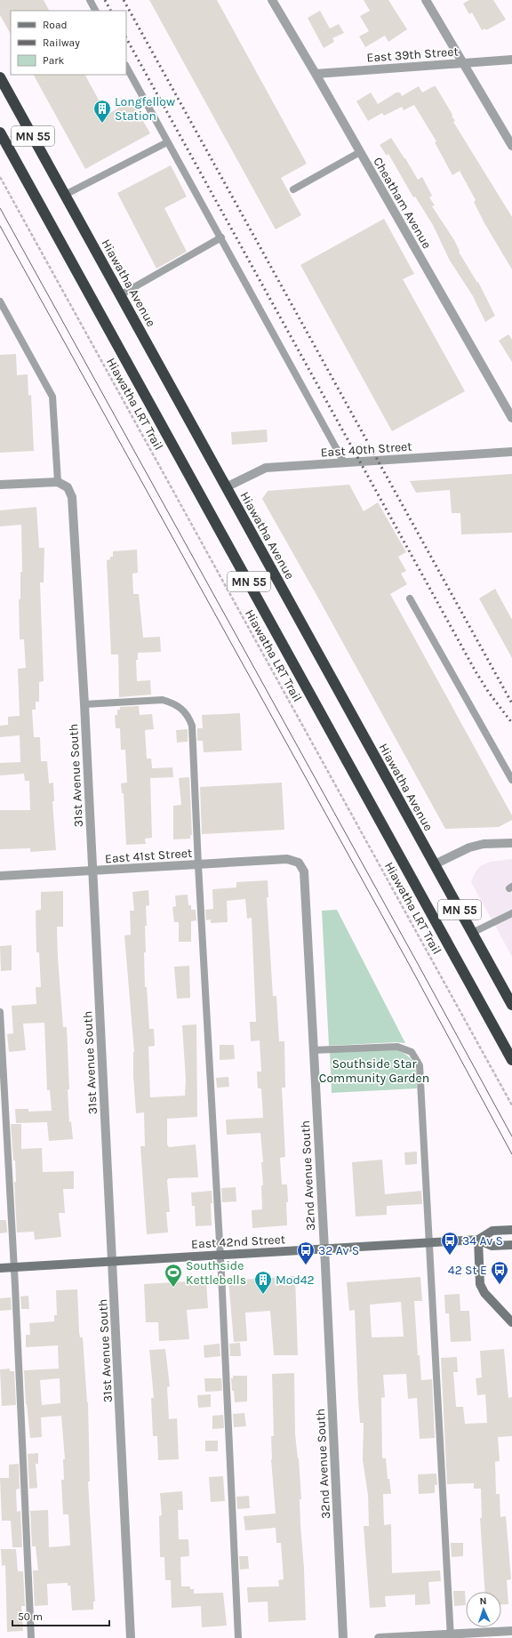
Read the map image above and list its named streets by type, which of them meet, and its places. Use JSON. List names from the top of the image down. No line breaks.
{"streets":{"highway":["MN 55","Hiawatha Avenue"],"street":["East 39th Street","Cheatham Avenue","East 40th Street","31st Avenue South","East 41st Street","32nd Avenue South","East 42nd Street"],"path":["Hiawatha LRT Trail"]},"crossings":[["East 39th Street","Cheatham Avenue"],["Hiawatha Avenue","East 40th Street"],["31st Avenue South","East 41st Street"],["31st Avenue South","East 42nd Street"],["East 41st Street","32nd Avenue South"],["32nd Avenue South","East 42nd Street"]],"parks":["Southside Star Community Garden"],"places":{"building":["Longfellow Station","Mod42"],"bus stop":["34 Av S","32 Av S","42 St E"],"sports":["Southside Kettlebells"]},"legend":["Road","Railway","Park"],"scale_bar":"50 m","north":"top"}
